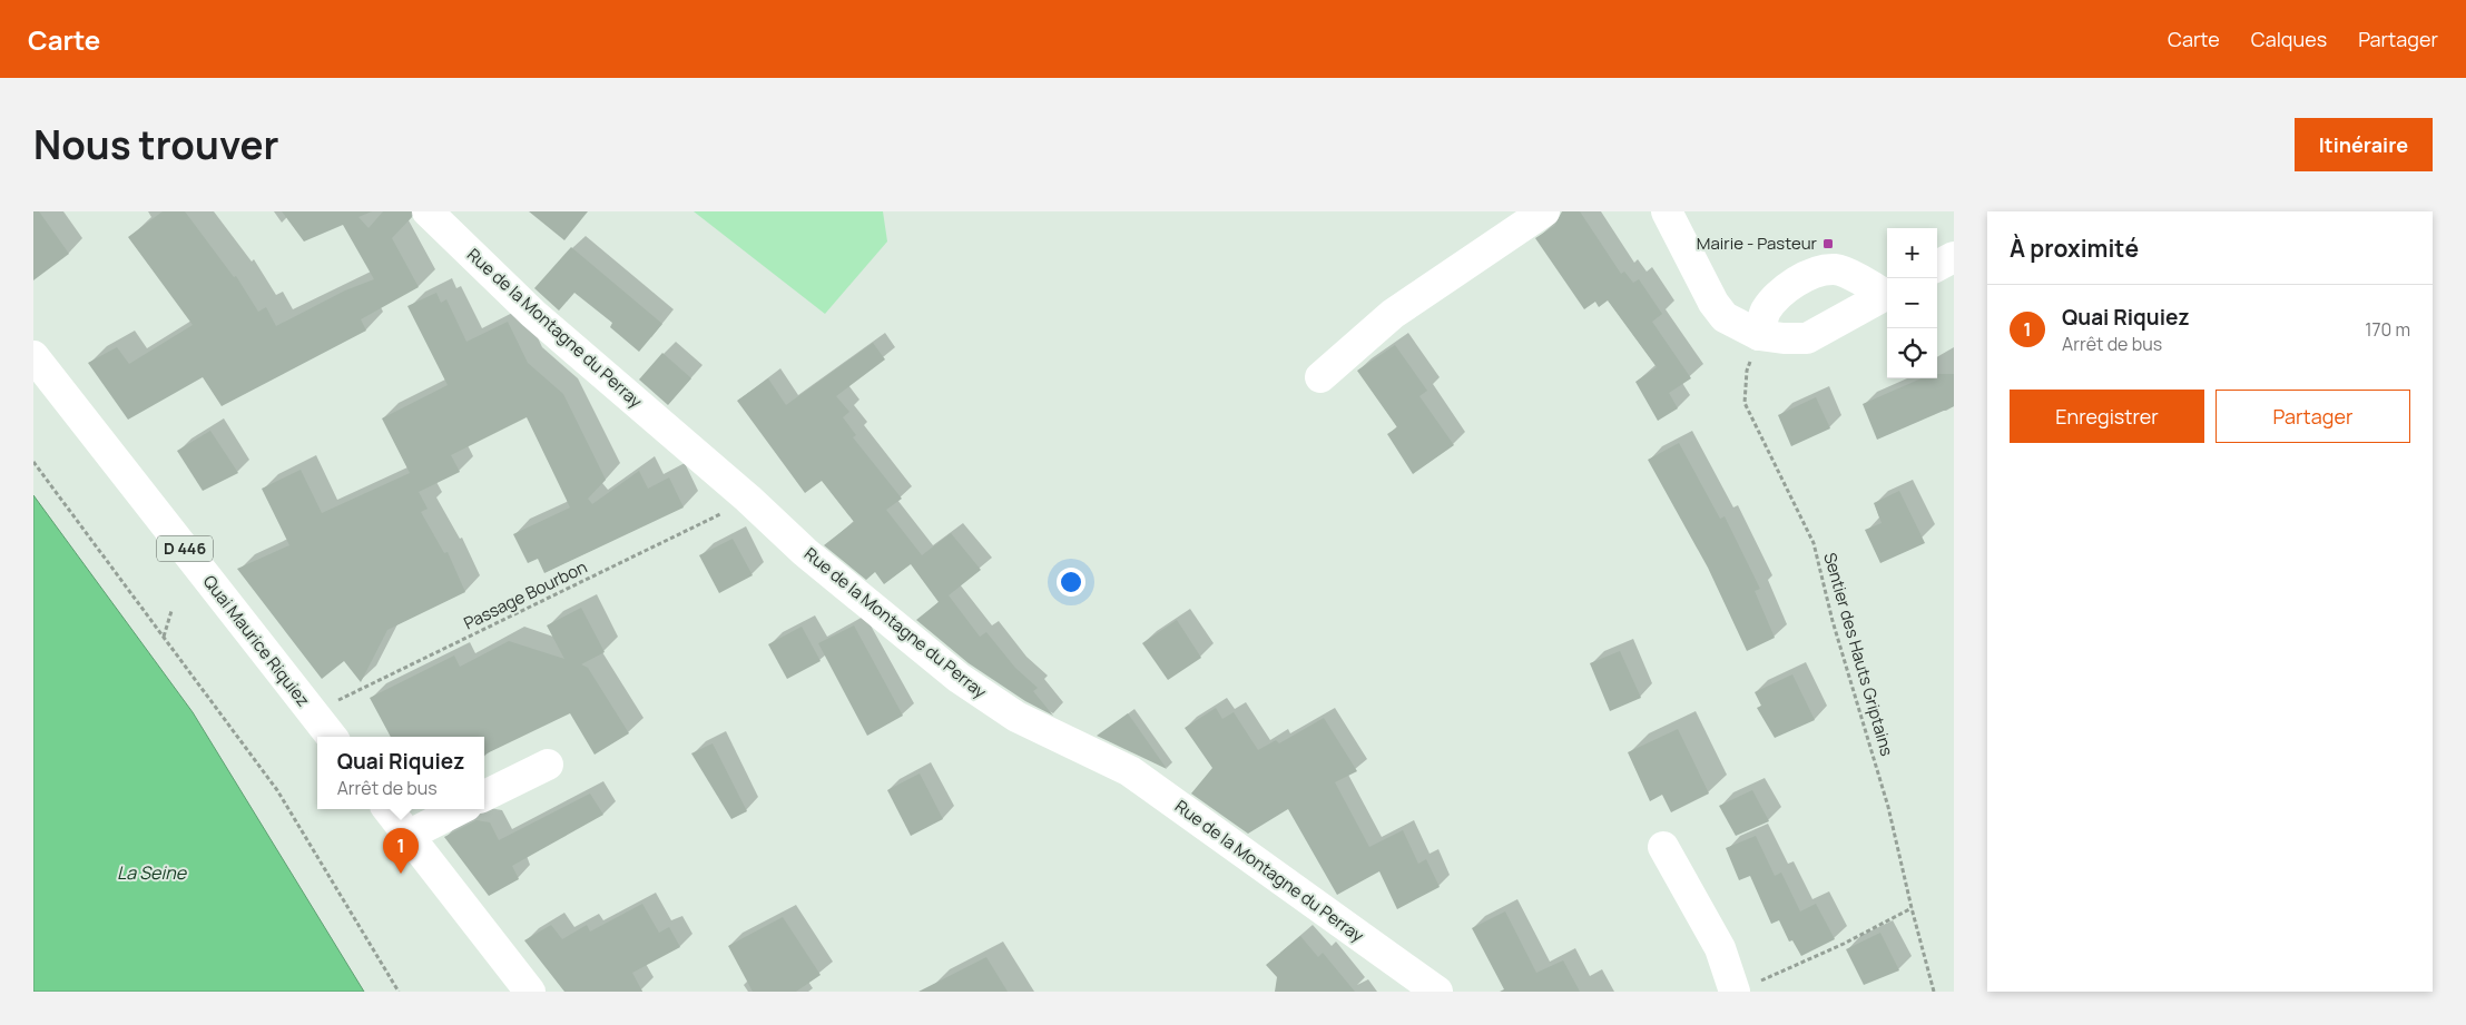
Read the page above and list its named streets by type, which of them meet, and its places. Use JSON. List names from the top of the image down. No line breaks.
{"streets":{"street":["Rue de la Montagne du Perray","D 446","Quai Maurice Riquiez"],"path":["Passage Bourbon","Sentier des Hauts Griptains"]},"crossings":[["Rue de la Montagne du Perray","Passage Bourbon"],["Passage Bourbon","Quai Maurice Riquiez"]],"water":["La Seine"],"places":{"transit":["Mairie - Pasteur"]},"page":{"header":"Carte","nav":["Carte","Calques","Partager"],"title":"Nous trouver","buttons":["Itinéraire",["Enregistrer","Partager"]],"heading":"À proximité","map_buttons":["+","−"],"list":[{"mark":"1","name":"Quai Riquiez","note":"Arrêt de bus","value":"170 m"}],"popup":["Quai Riquiez","Arrêt de bus"],"pins":"1"}}
